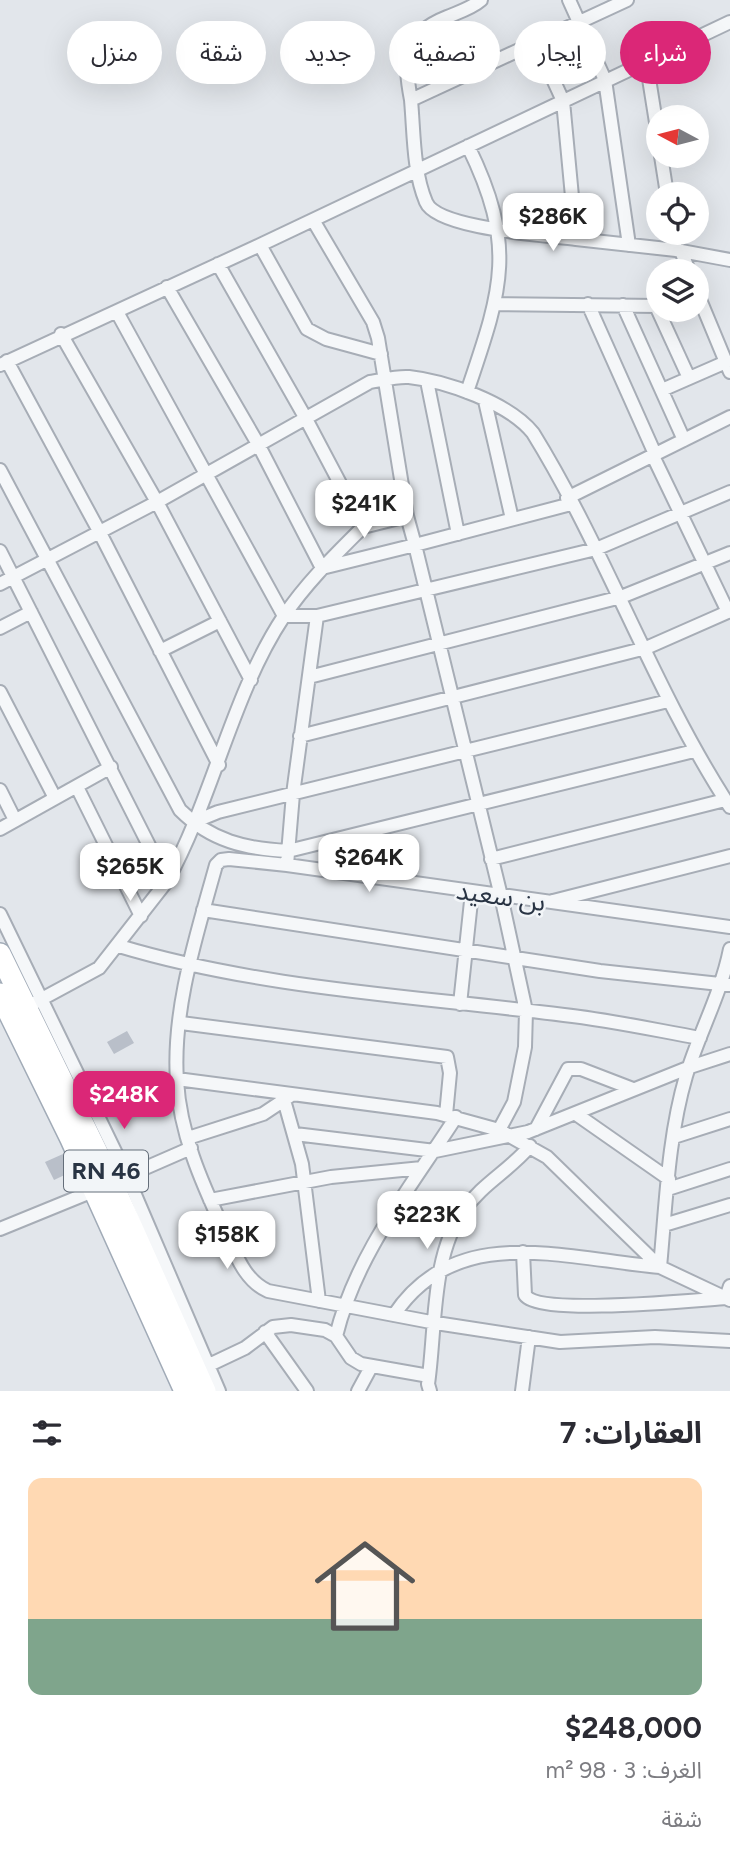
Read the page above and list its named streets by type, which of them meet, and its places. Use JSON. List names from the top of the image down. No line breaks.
{"streets":{"main road":["RN 46"],"street":["بن سعيد"]},"north":"left","page":{"chip":["شراء","إيجار","تصفية","جديد","شقة","منزل"],"price":["$286K","$241K","$264K","$265K","$248K","$223K","$158K"],"heading":"العقارات: 7","list":[{"name":"$248,000","note":"الغرف: 3 · 98 m² · شقة"}]}}
